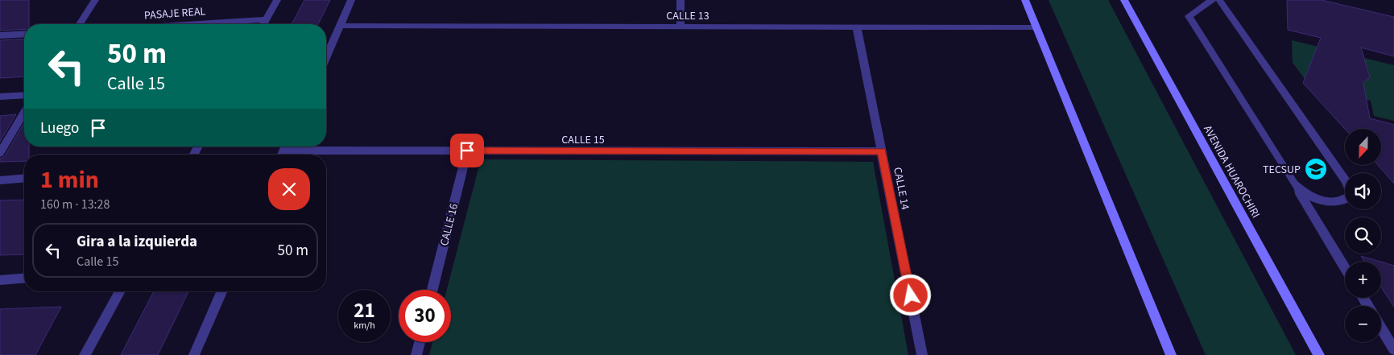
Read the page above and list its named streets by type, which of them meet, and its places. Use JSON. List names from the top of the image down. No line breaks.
{"streets":{"main road":["AVENIDA HUAROCHIRI"],"street":["PASAJE REAL","CALLE 13","CALLE 15","CALLE 14","CALLE 16"]},"crossings":[["CALLE 13","CALLE 14"],["CALLE 15","CALLE 14"],["CALLE 15","CALLE 16"]],"places":{"school or university":["TECSUP"]},"north":"bottom","page":{"turn":["50 m","Calle 15"],"then":"Luego","map_buttons":["+","−"],"heading":["1 min","160 m · 13:28"],"list":[{"name":"Gira a la izquierda","note":"Calle 15","value":"50 m"}],"speed":"21 km/h","limit":"30"}}
